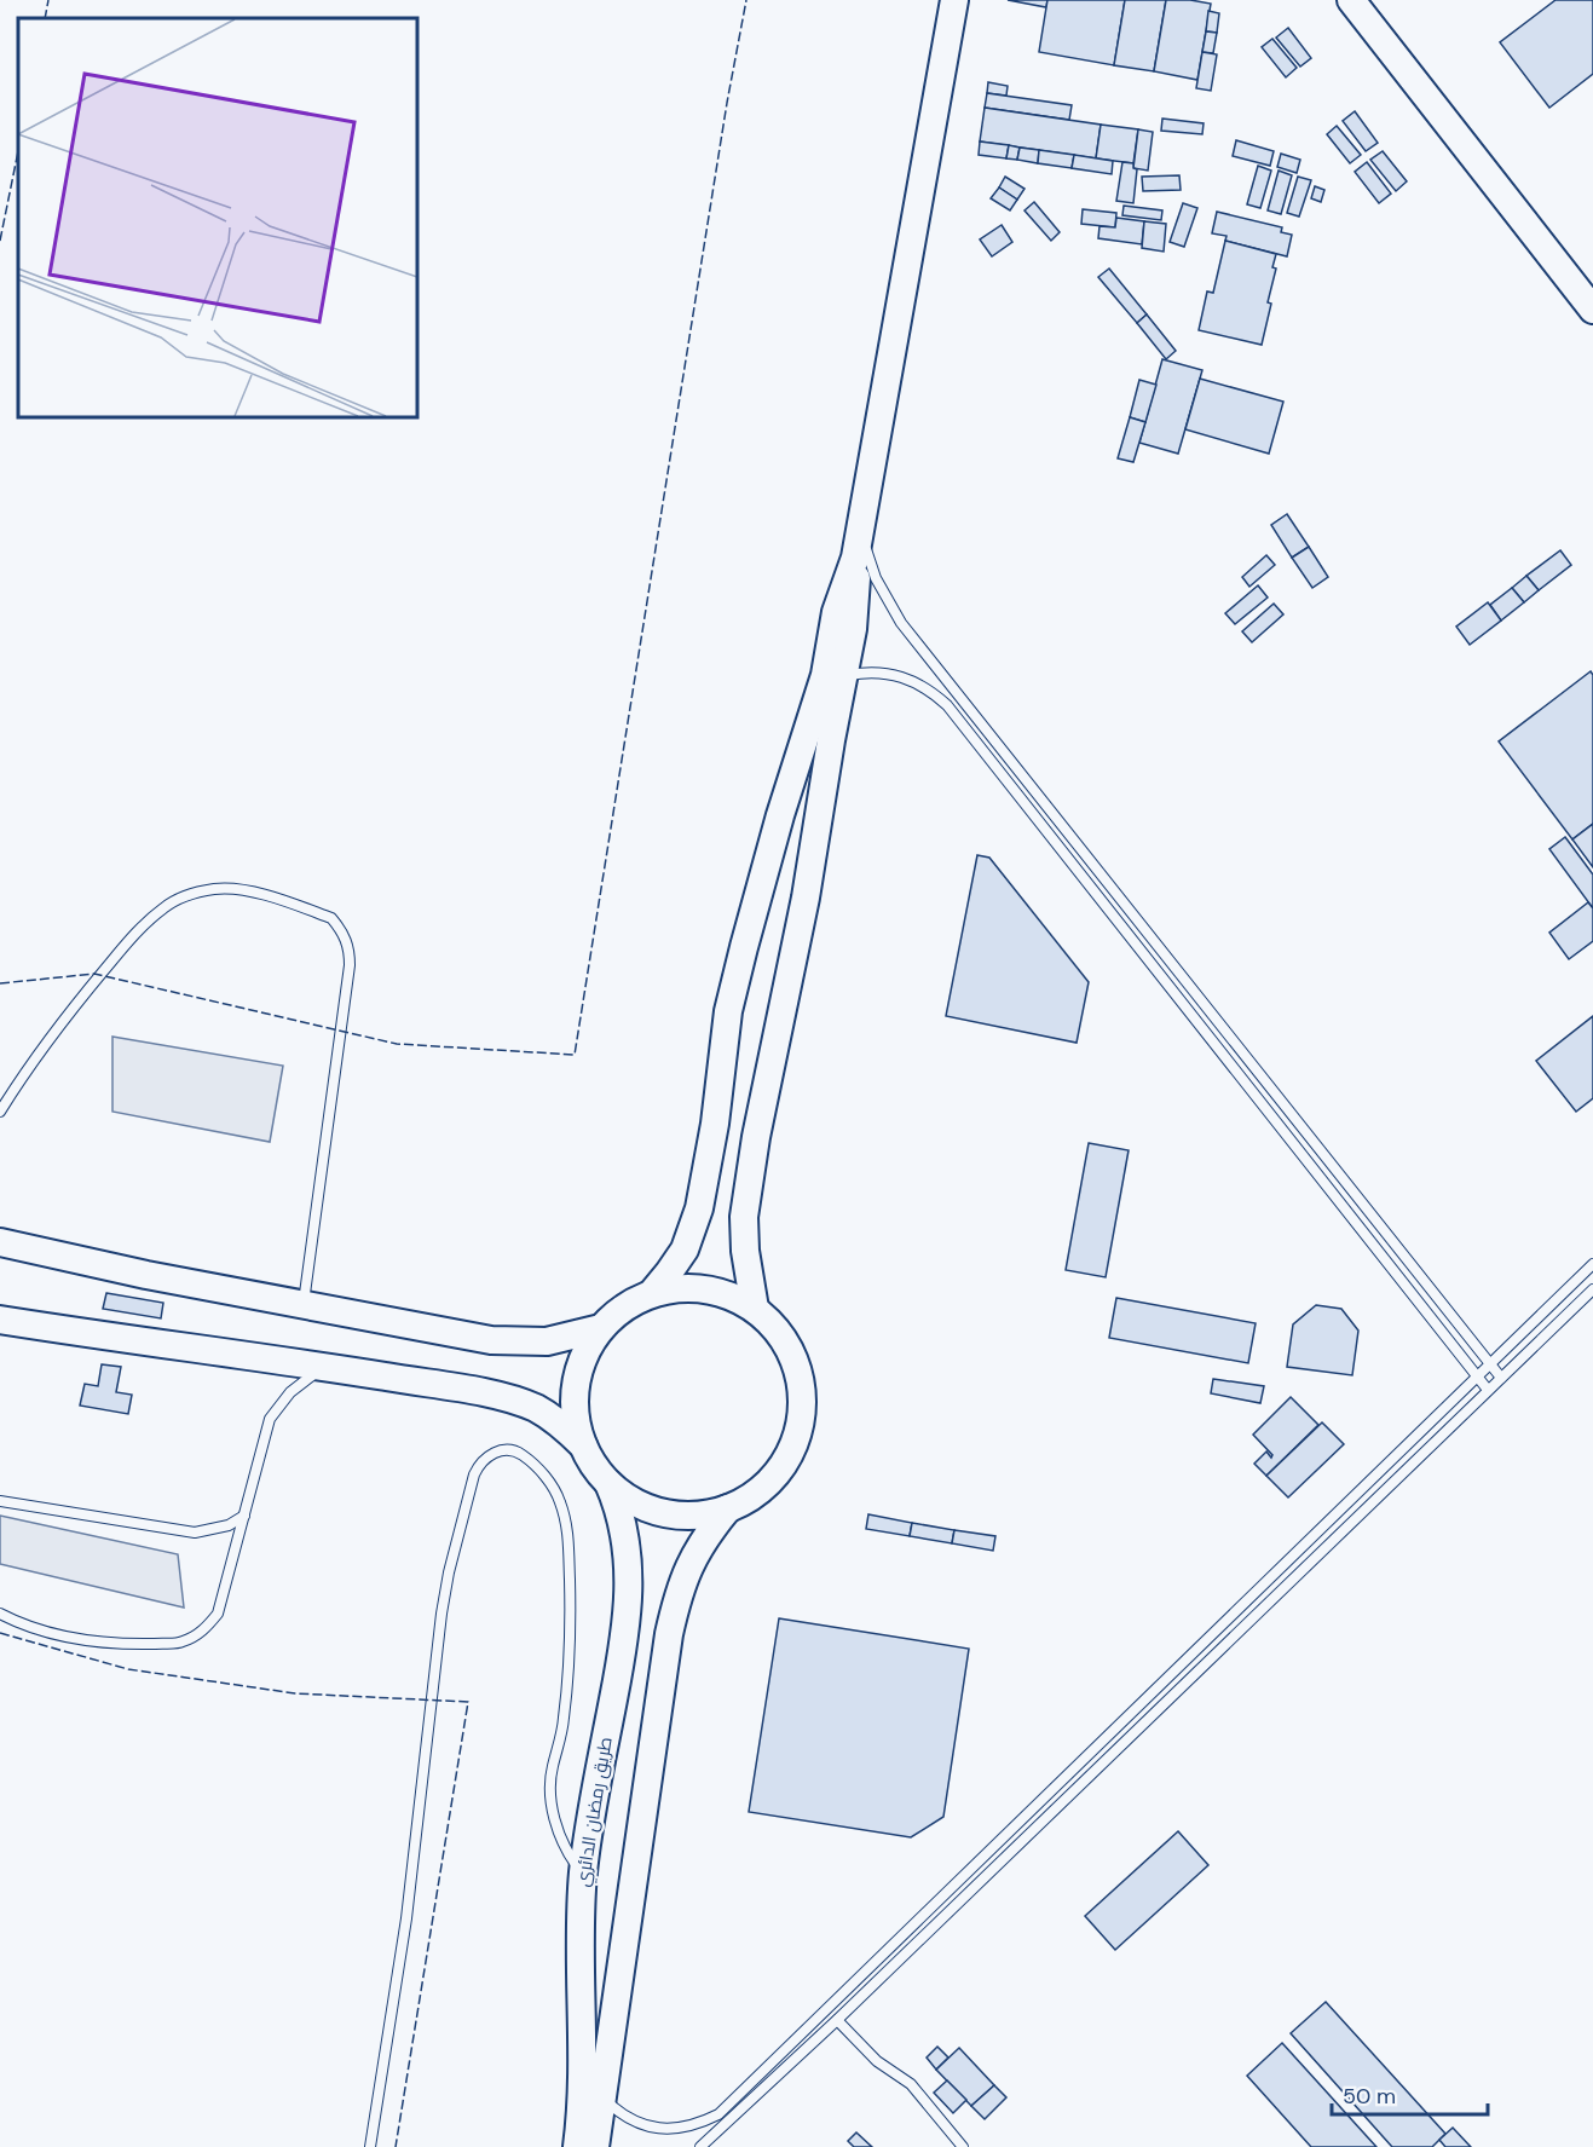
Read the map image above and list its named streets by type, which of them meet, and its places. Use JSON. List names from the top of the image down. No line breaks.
{"streets":{"street":["طريق رمضان الدائري"]},"scale_bar":"50 m"}
